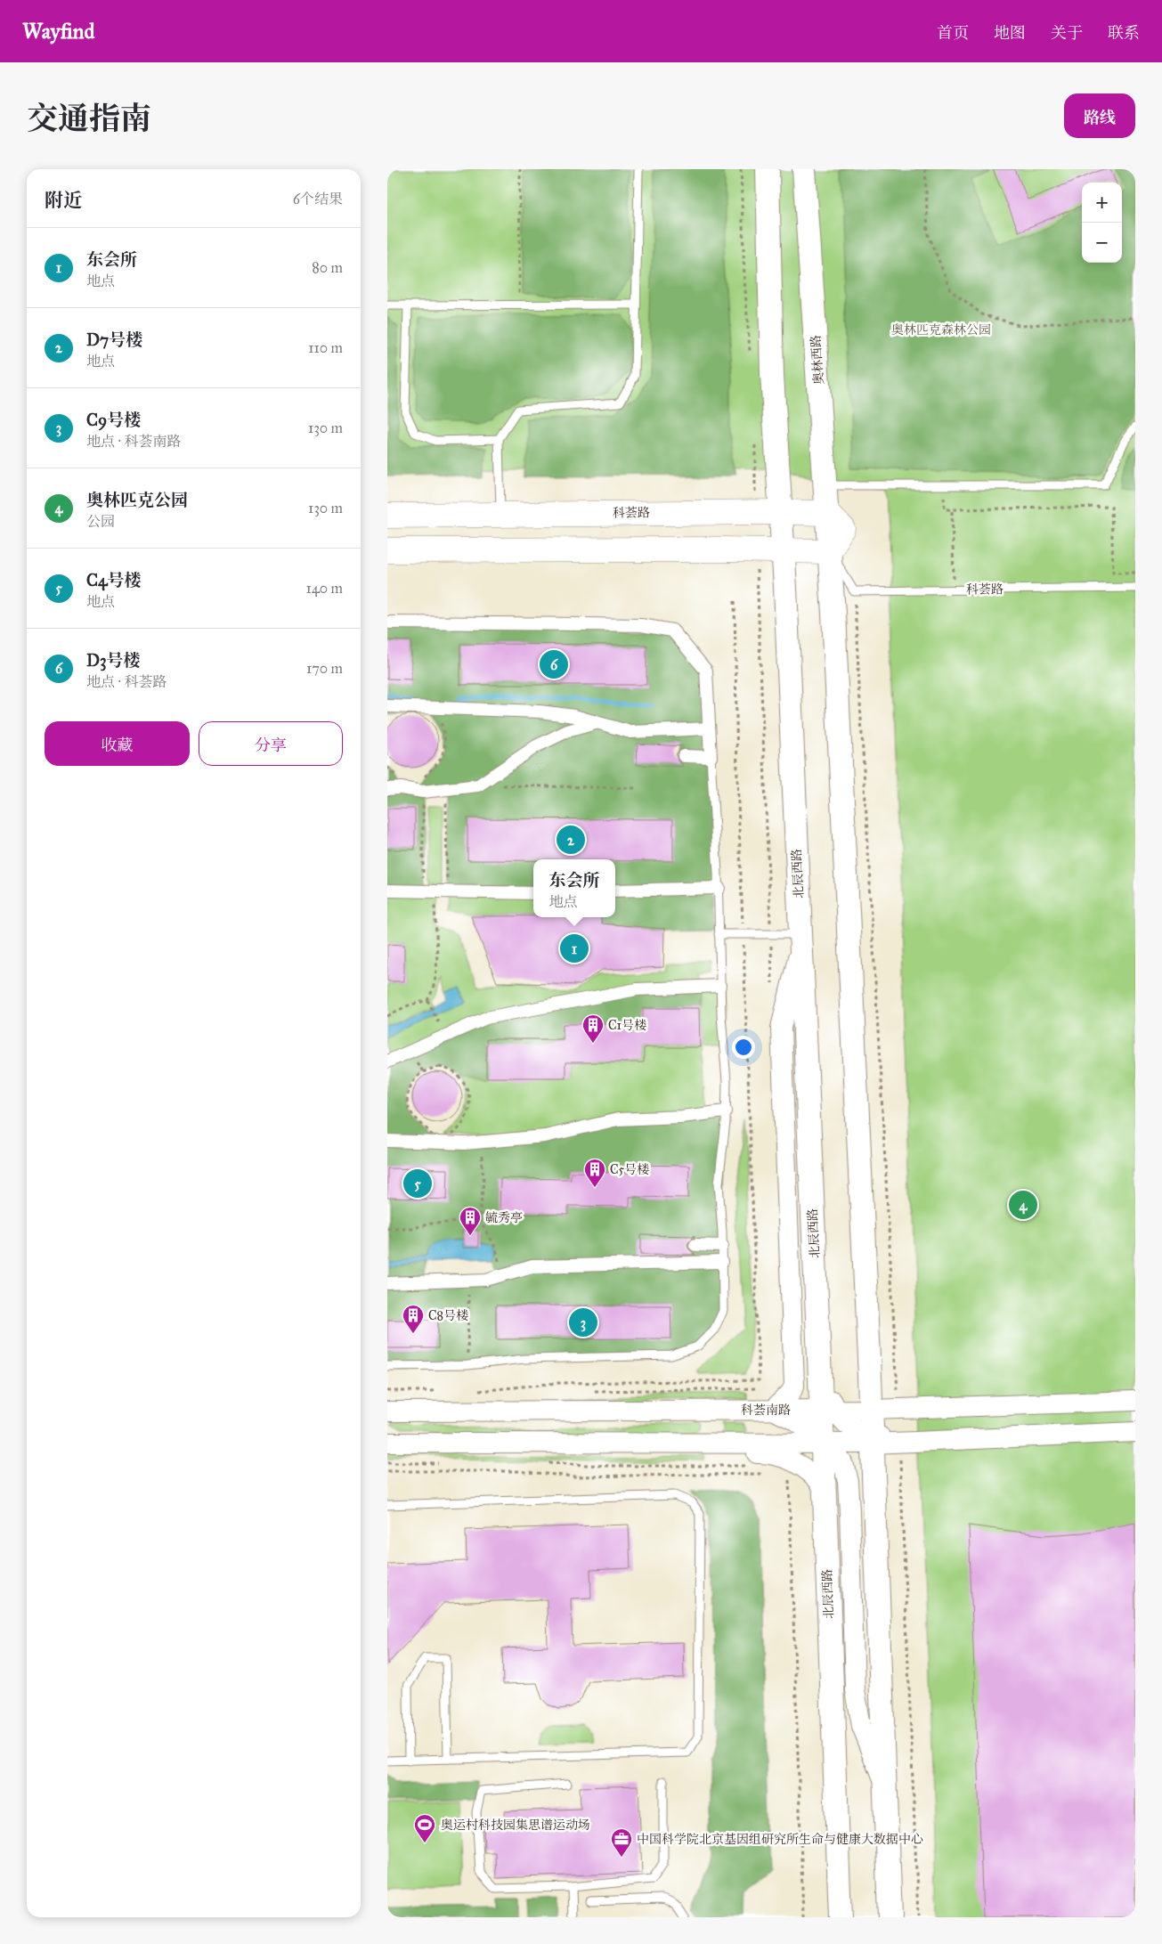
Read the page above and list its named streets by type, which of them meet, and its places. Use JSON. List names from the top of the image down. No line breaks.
{"streets":{"main road":["奥林西路","科荟路","北辰西路"],"street":["科荟南路"]},"crossings":[["奥林西路","科荟路"],["北辰西路","科荟南路"]],"parks":["奥林匹克森林公园"],"places":{"building":["C1号楼","C5号楼","毓秀亭","C8号楼"],"sports":["奥运村科技园集思谱运动场"],"office":["中国科学院北京基因组研究所生命与健康大数据中心"]},"page":{"header":"Wayfind","nav":["首页","地图","关于","联系"],"title":"交通指南","buttons":["路线",["收藏","分享"]],"heading":["附近","6个结果"],"map_buttons":["+","−"],"list":[{"mark":"1","name":"东会所","note":"地点","value":"80 m"},{"mark":"2","name":"D7号楼","note":"地点","value":"110 m"},{"mark":"3","name":"C9号楼","note":"地点 · 科荟南路","value":"130 m"},{"mark":"4","name":"奥林匹克公园","note":"公园","value":"130 m"},{"mark":"5","name":"C4号楼","note":"地点","value":"140 m"},{"mark":"6","name":"D3号楼","note":"地点 · 科荟路","value":"170 m"}],"pins":["6","2","1","5","4","3"],"popup":["东会所","地点"]}}
